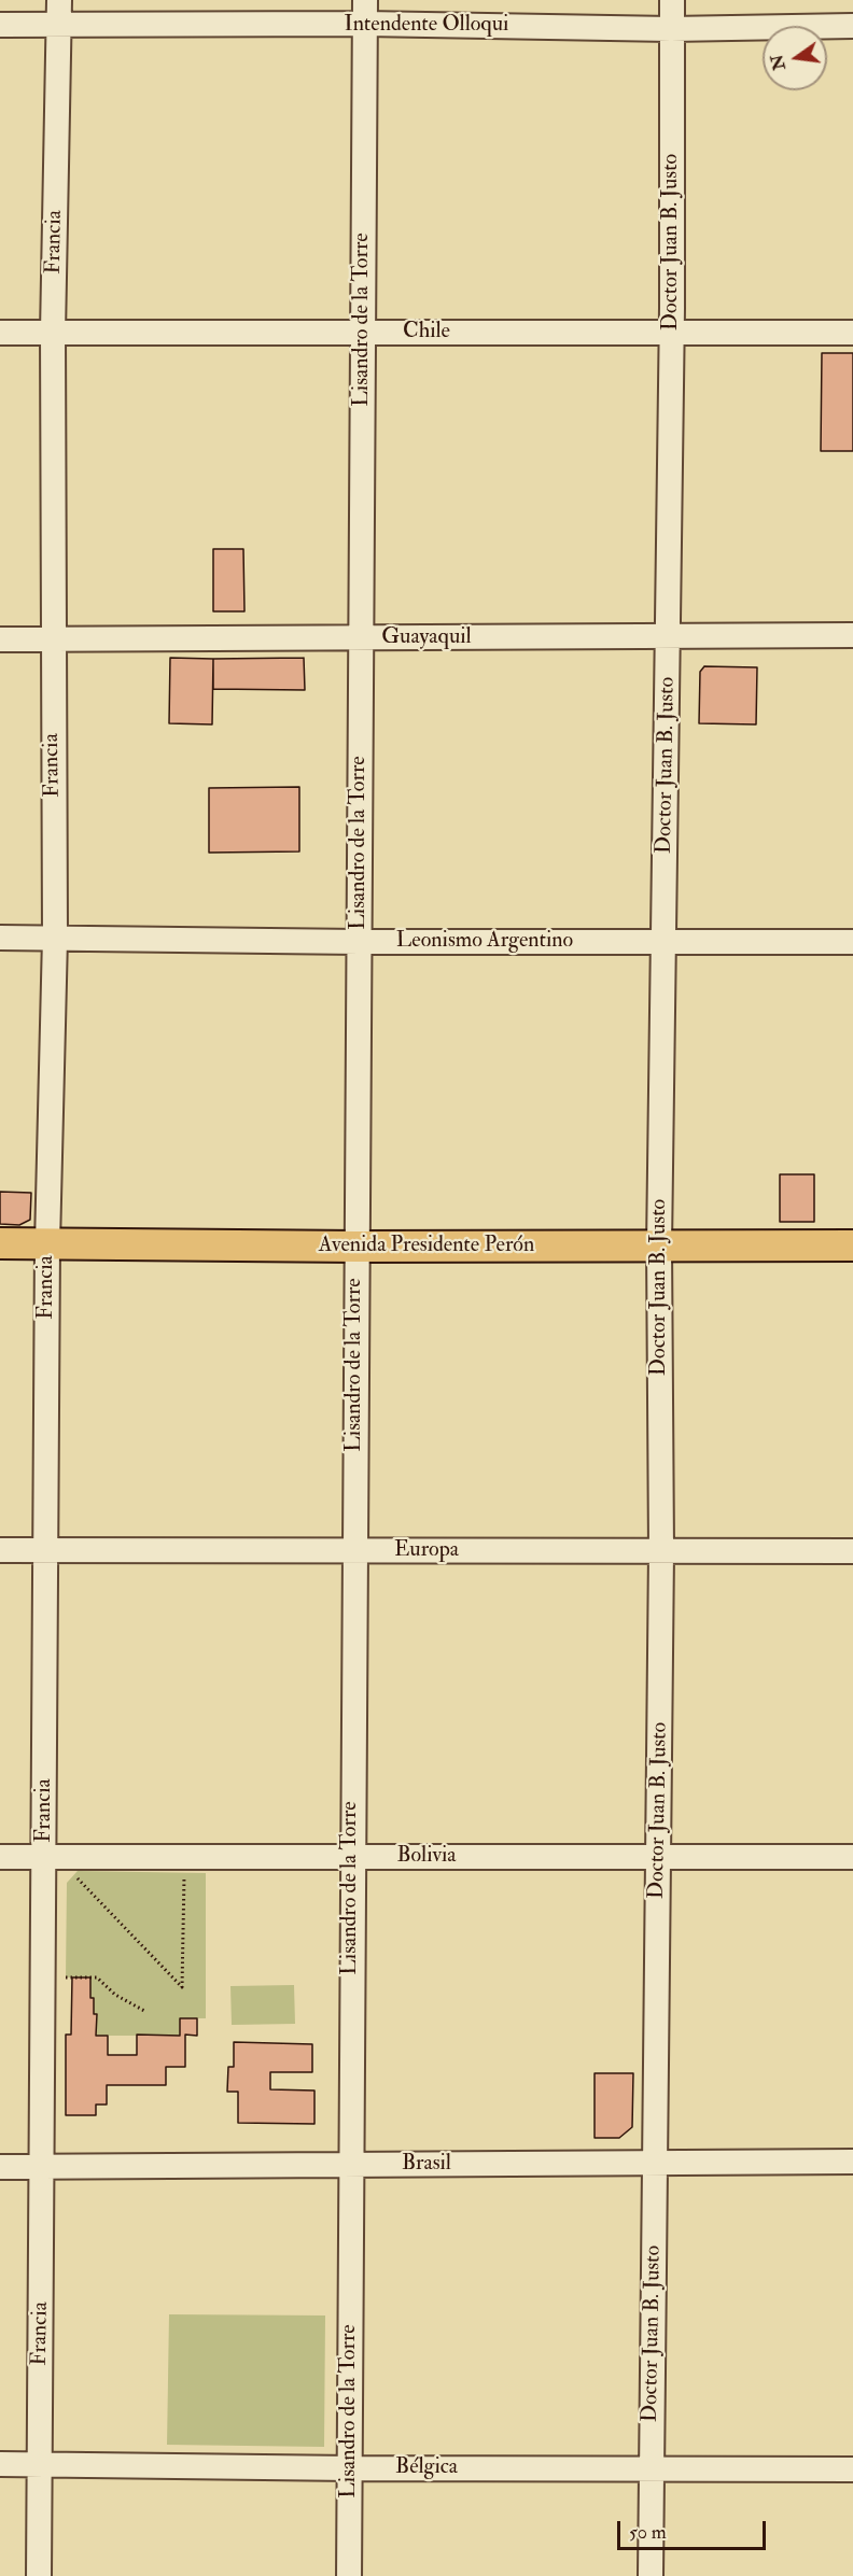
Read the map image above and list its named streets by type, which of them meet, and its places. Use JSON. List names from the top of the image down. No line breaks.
{"streets":{"main road":["Avenida Presidente Perón"],"street":["Intendente Olloqui","Francia","Doctor Juan B. Justo","Lisandro de la Torre","Chile","Guayaquil","Leonismo Argentino","Europa","Bolivia","Brasil","Bélgica"]},"crossings":[["Intendente Olloqui","Francia"],["Intendente Olloqui","Doctor Juan B. Justo"],["Intendente Olloqui","Lisandro de la Torre"],["Francia","Chile"],["Francia","Guayaquil"],["Francia","Leonismo Argentino"],["Francia","Avenida Presidente Perón"],["Francia","Europa"],["Francia","Bolivia"],["Francia","Brasil"],["Francia","Bélgica"],["Doctor Juan B. Justo","Chile"],["Doctor Juan B. Justo","Guayaquil"],["Doctor Juan B. Justo","Leonismo Argentino"],["Doctor Juan B. Justo","Avenida Presidente Perón"],["Doctor Juan B. Justo","Europa"],["Doctor Juan B. Justo","Bolivia"],["Doctor Juan B. Justo","Brasil"],["Doctor Juan B. Justo","Bélgica"],["Lisandro de la Torre","Chile"],["Lisandro de la Torre","Guayaquil"],["Lisandro de la Torre","Leonismo Argentino"],["Lisandro de la Torre","Avenida Presidente Perón"],["Lisandro de la Torre","Europa"],["Lisandro de la Torre","Bolivia"],["Lisandro de la Torre","Brasil"],["Lisandro de la Torre","Bélgica"]],"scale_bar":"50 m","north":"left"}
